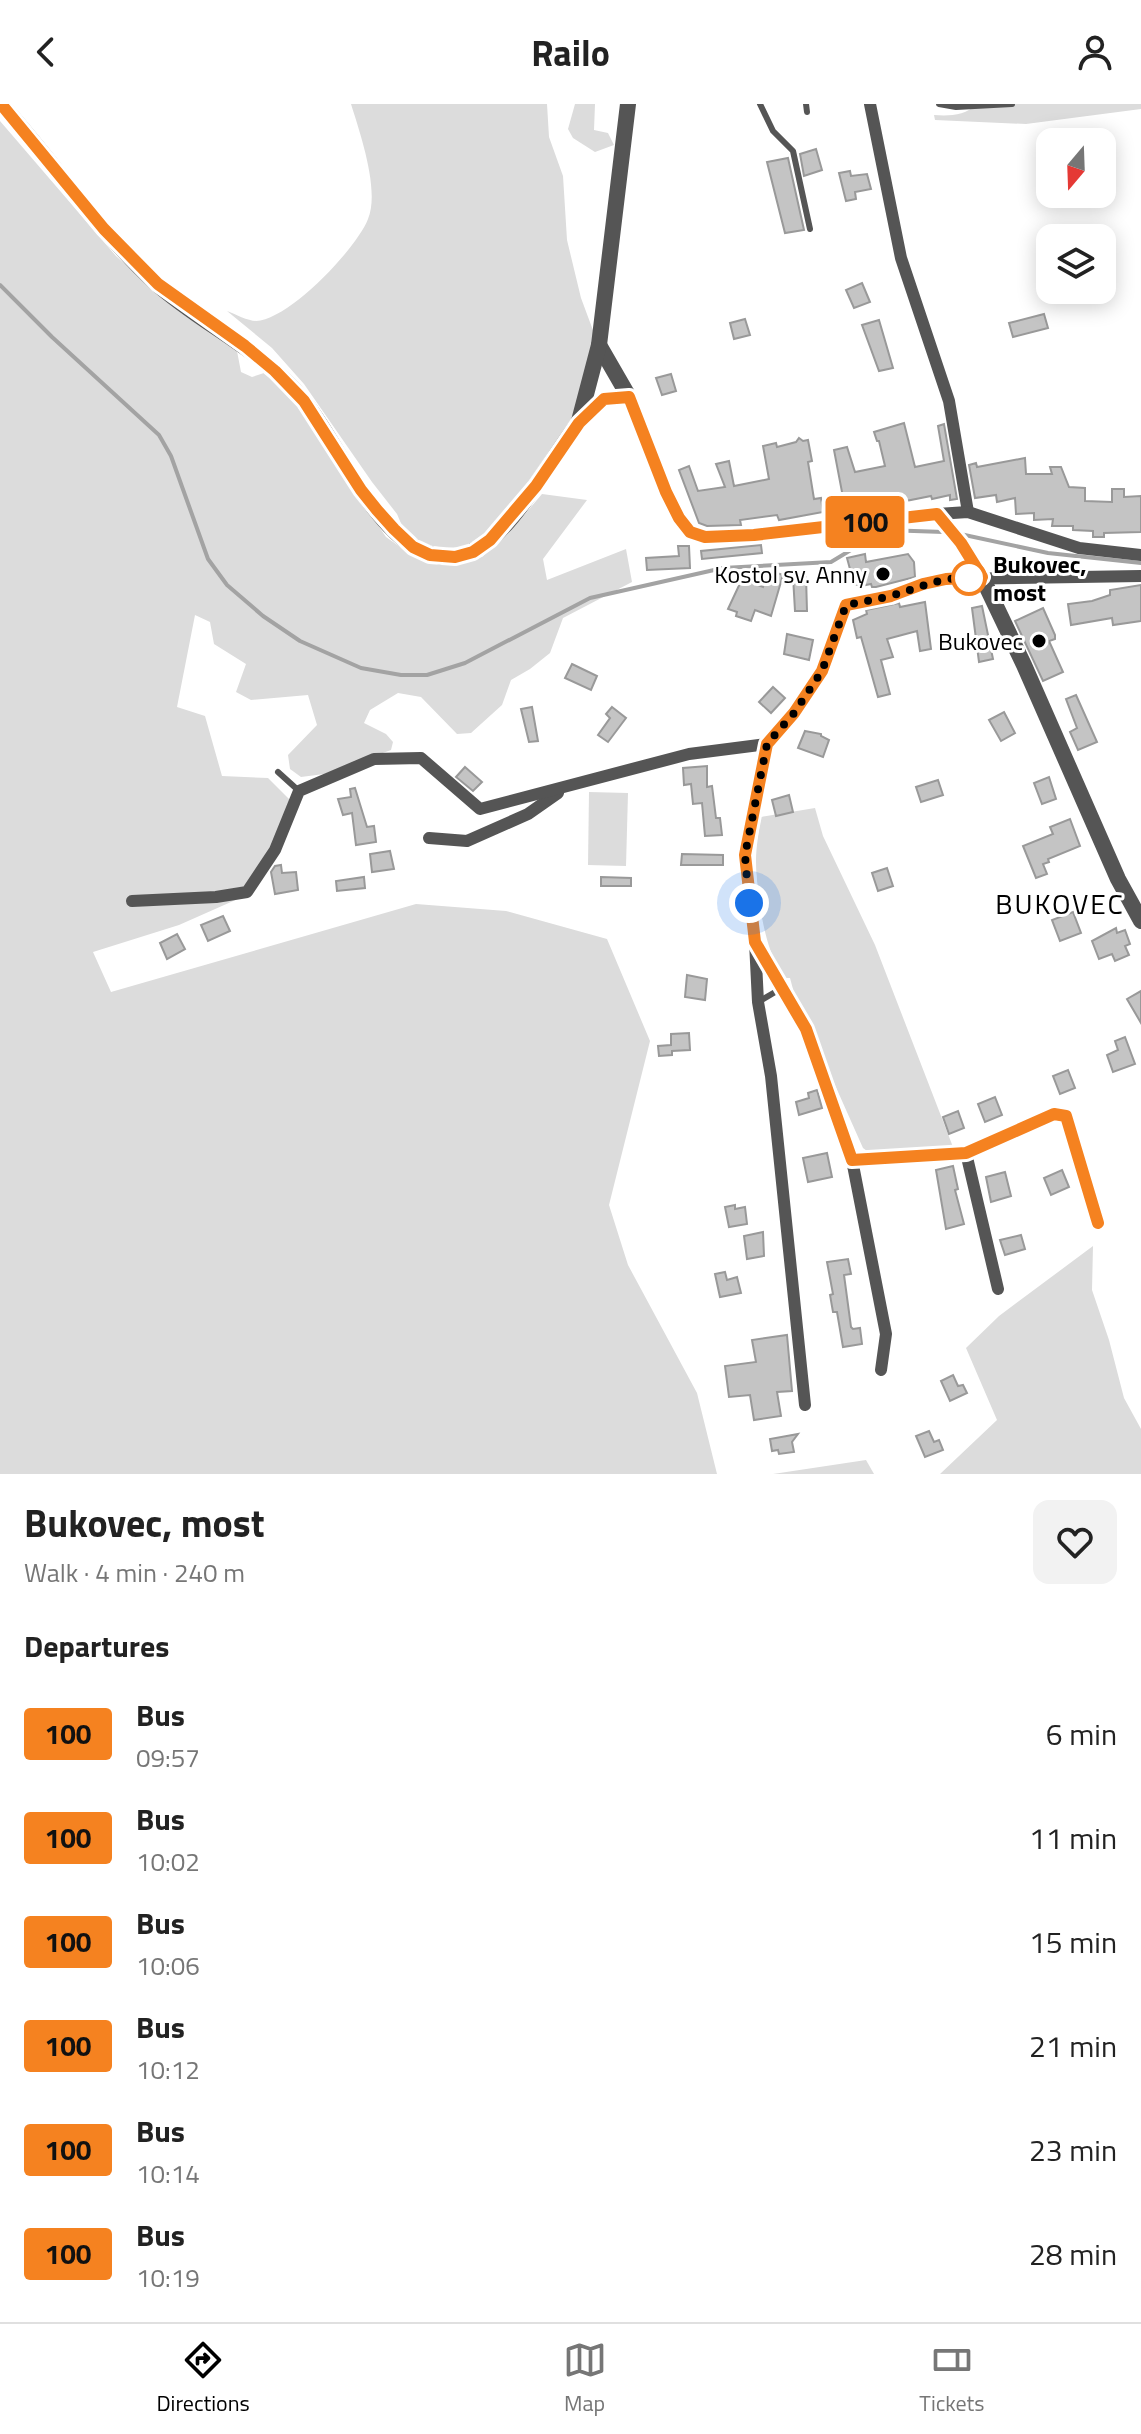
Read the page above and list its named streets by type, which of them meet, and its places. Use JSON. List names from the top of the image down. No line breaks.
{"districts":["BUKOVEC"],"places":["Kostol sv. Anny","Bukovec, most","Bukovec"],"lines":["bus line 100"],"north":"bottom","page":{"header":"Railo","on_map":"100","heading":[["Bukovec, most","Walk · 4 min · 240 m"],"Departures"],"list":[{"mark":"100","name":"Bus","note":"09:57","value":"6 min"},{"mark":"100","name":"Bus","note":"10:02","value":"11 min"},{"mark":"100","name":"Bus","note":"10:06","value":"15 min"},{"mark":"100","name":"Bus","note":"10:12","value":"21 min"},{"mark":"100","name":"Bus","note":"10:14","value":"23 min"},{"mark":"100","name":"Bus","note":"10:19","value":"28 min"}],"tabs":["Directions","Map","Tickets"]}}
